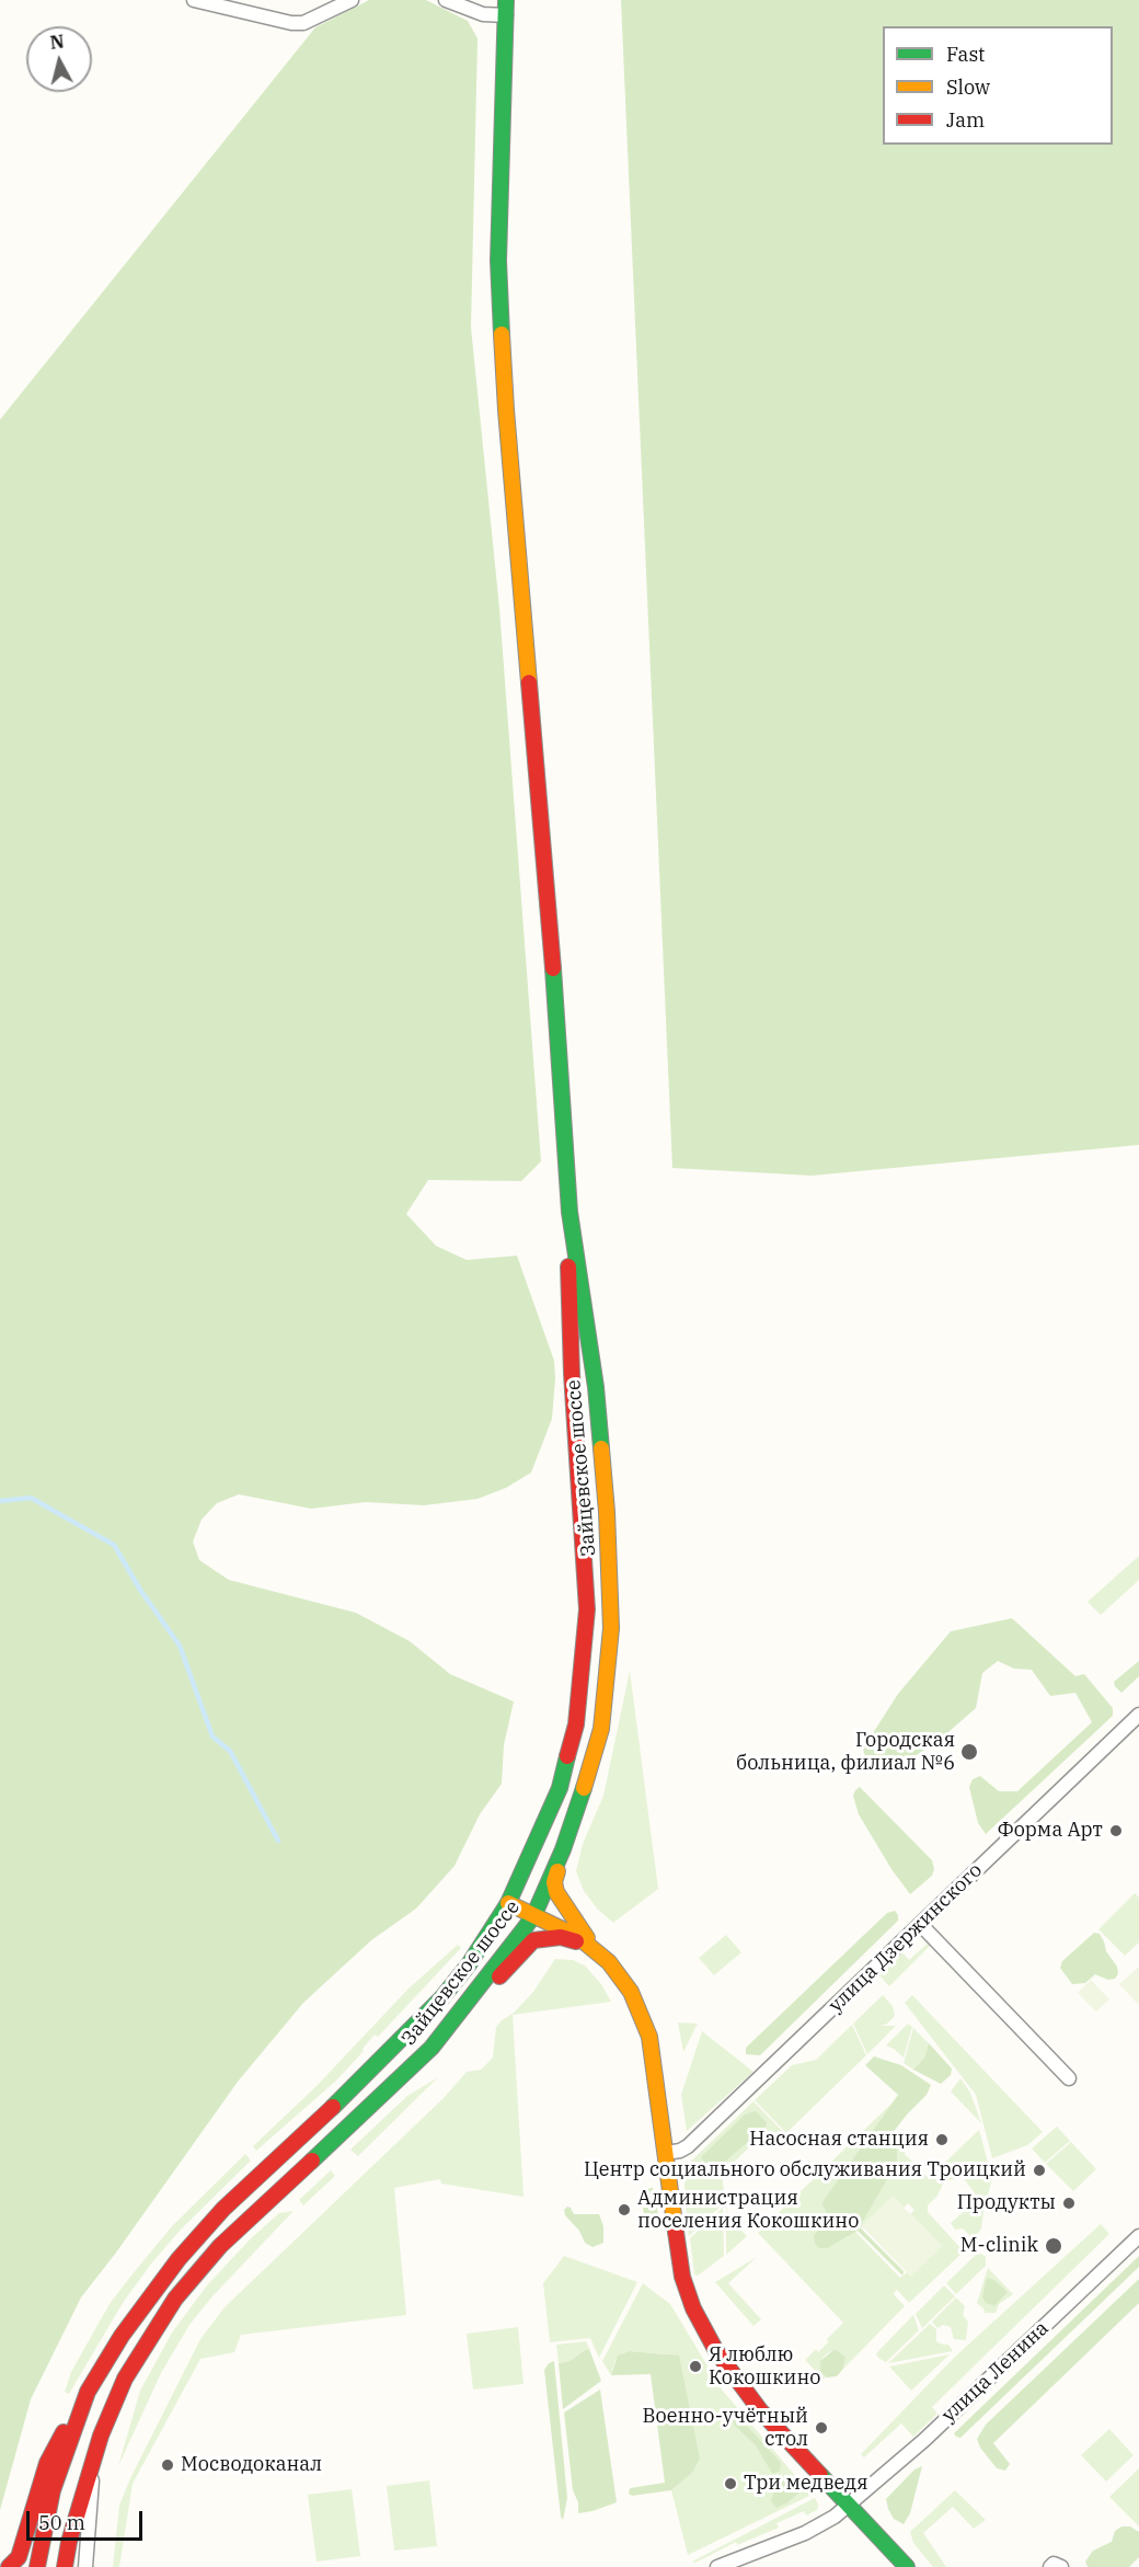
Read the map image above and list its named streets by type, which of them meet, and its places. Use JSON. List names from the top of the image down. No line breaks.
{"streets":{"main road":["Зайцевское шоссе"],"street":["улица Дзержинского","улица Ленина"]},"places":["Городская больница, филиал №6","Форма Арт","Насосная станция","Центр социального обслуживания Троицкий","Продукты","Администрация поселения Кокошкино","M-clinik","Я люблю Кокошкино","Военно-учётный стол","Мосводоканал","Три медведя"],"legend":["Fast","Slow","Jam"],"scale_bar":"50 m","north":"top"}
